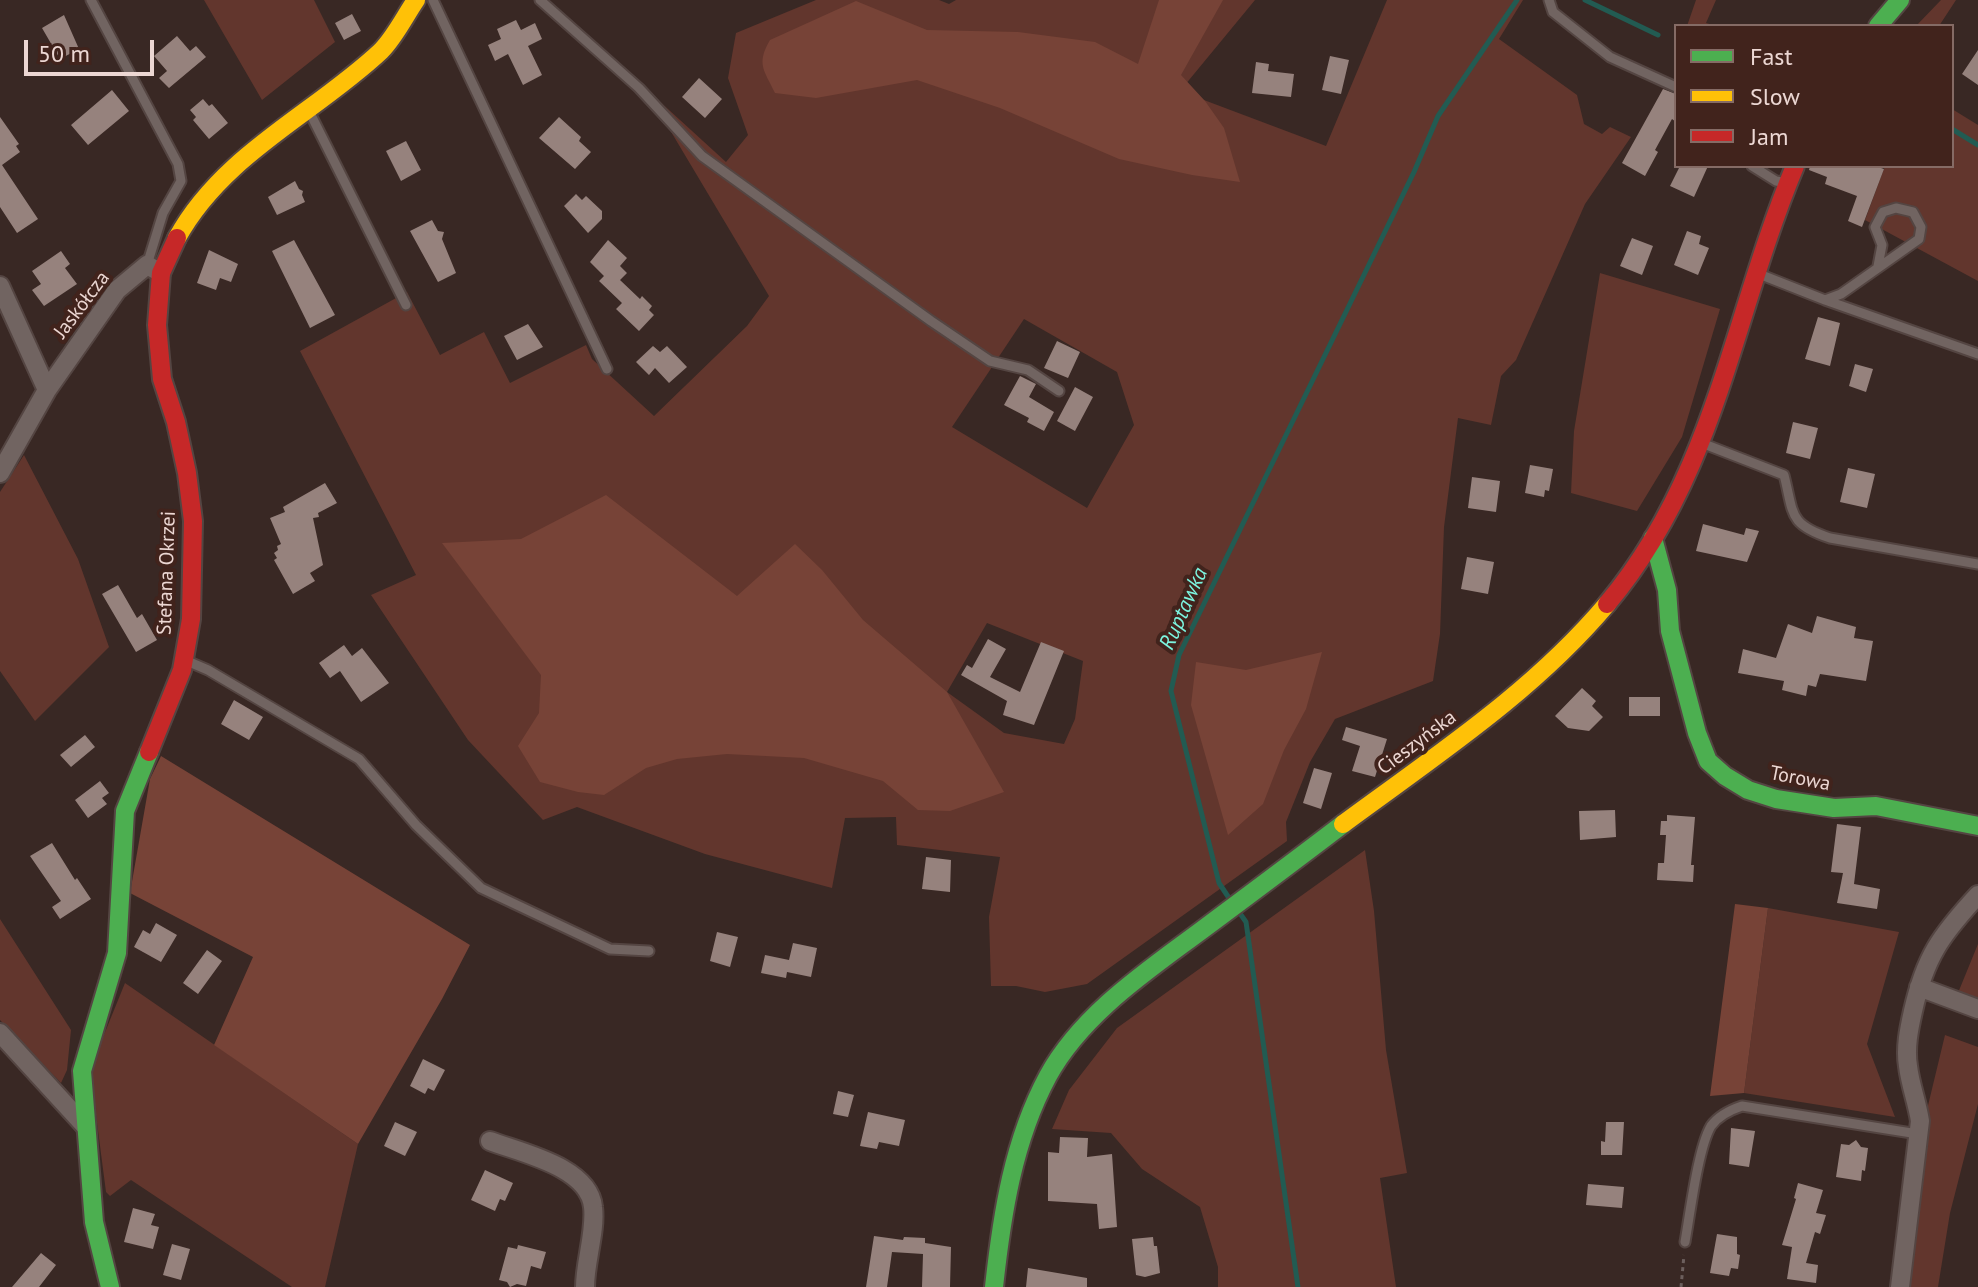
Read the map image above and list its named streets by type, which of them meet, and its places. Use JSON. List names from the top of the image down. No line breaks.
{"streets":{"street":["Jaskółcza","Stefana Okrzei","Cieszyńska","Torowa"]},"crossings":[["Jaskółcza","Stefana Okrzei"],["Cieszyńska","Torowa"]],"water":["Ruptawka"],"legend":["Fast","Slow","Jam"],"scale_bar":"50 m"}
